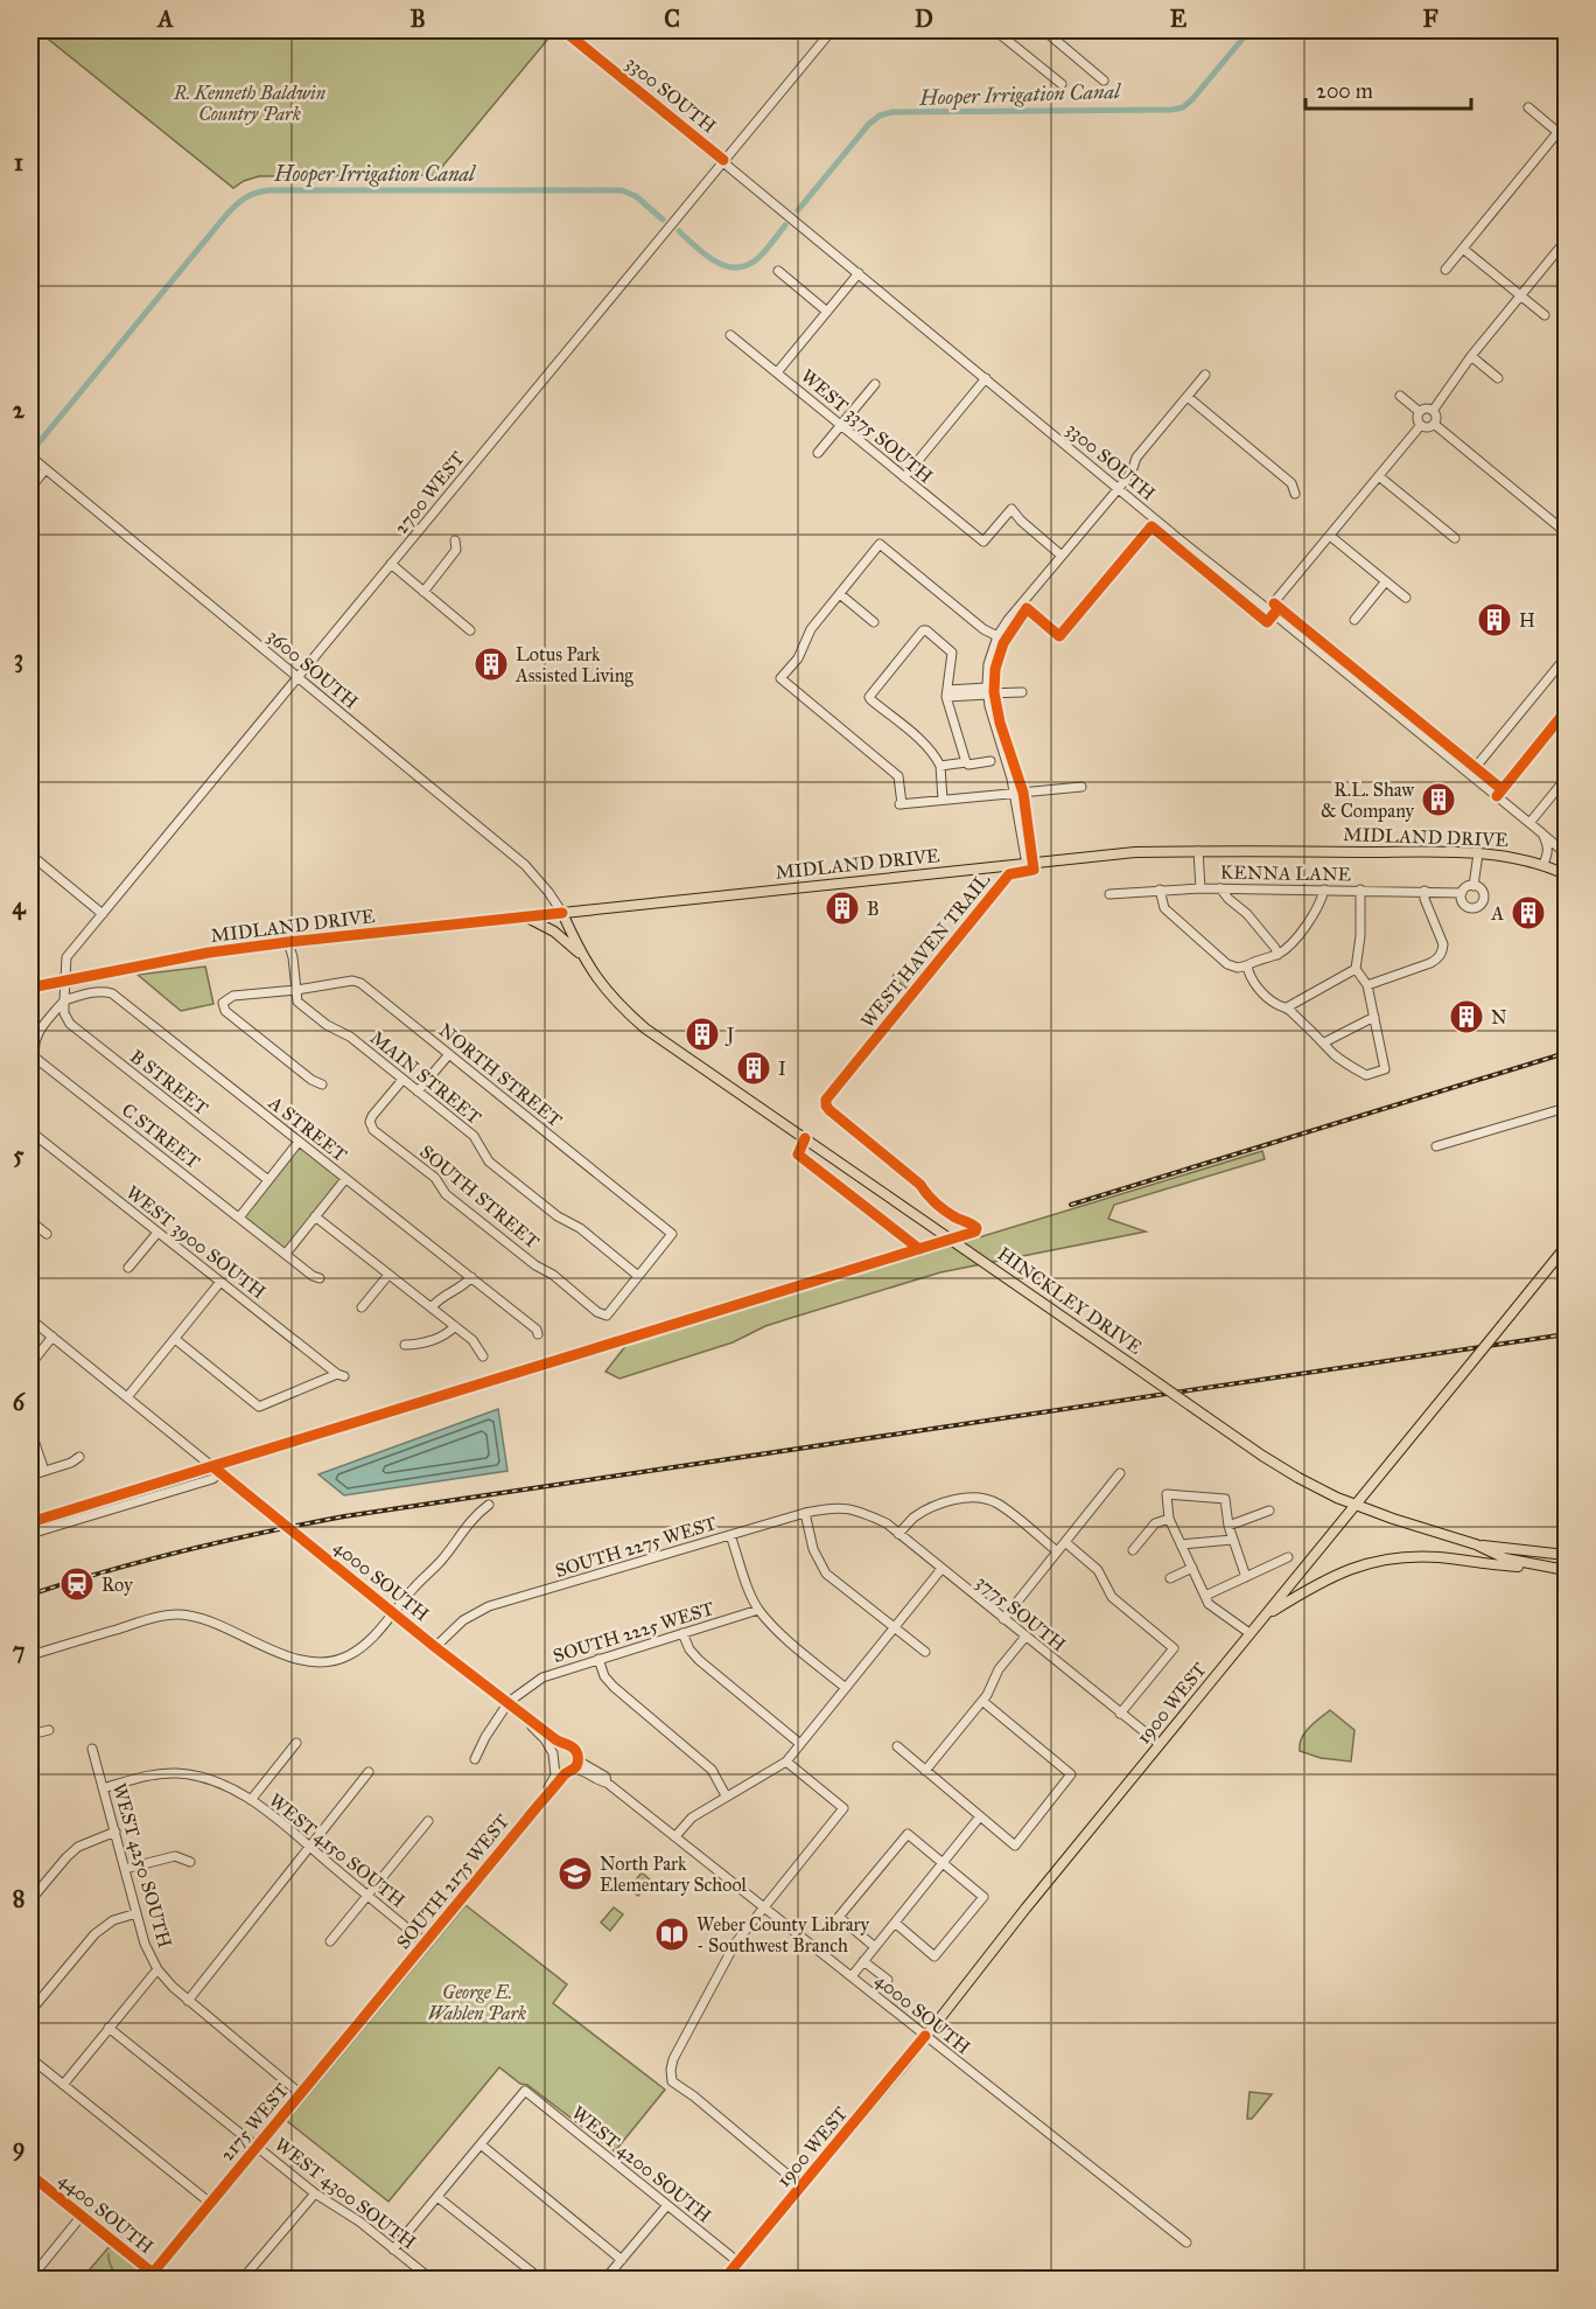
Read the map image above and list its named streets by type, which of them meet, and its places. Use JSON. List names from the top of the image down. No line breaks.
{"streets":{"main road":["MIDLAND DRIVE","HINCKLEY DRIVE","1900 WEST"],"street":["3300 SOUTH","WEST 3375 SOUTH","2700 WEST","3600 SOUTH","KENNA LANE","NORTH STREET","MAIN STREET","B STREET","A STREET","C STREET","SOUTH STREET","WEST 3900 SOUTH","SOUTH 2275 WEST","4000 SOUTH","3775 SOUTH","SOUTH 2225 WEST","WEST 4150 SOUTH","WEST 4250 SOUTH","SOUTH 2175 WEST","2175 WEST","WEST 4200 SOUTH","WEST 4300 SOUTH","4400 SOUTH"],"cycle path":["WEST HAVEN TRAIL"]},"crossings":[["3300 SOUTH","2700 WEST"],["2700 WEST","3600 SOUTH"],["2700 WEST","MIDLAND DRIVE"],["3600 SOUTH","MIDLAND DRIVE"],["3600 SOUTH","HINCKLEY DRIVE"],["MIDLAND DRIVE","MAIN STREET"],["MIDLAND DRIVE","HINCKLEY DRIVE"],["NORTH STREET","MAIN STREET"],["NORTH STREET","SOUTH STREET"],["MAIN STREET","SOUTH STREET"],["B STREET","A STREET"],["B STREET","C STREET"],["A STREET","C STREET"],["HINCKLEY DRIVE","1900 WEST"],["SOUTH 2275 WEST","4000 SOUTH"],["SOUTH 2275 WEST","3775 SOUTH"],["4000 SOUTH","SOUTH 2225 WEST"],["4000 SOUTH","1900 WEST"],["4000 SOUTH","SOUTH 2175 WEST"],["3775 SOUTH","1900 WEST"],["1900 WEST","WEST 4200 SOUTH"],["WEST 4150 SOUTH","WEST 4250 SOUTH"],["WEST 4150 SOUTH","SOUTH 2175 WEST"],["WEST 4250 SOUTH","2175 WEST"],["SOUTH 2175 WEST","2175 WEST"],["2175 WEST","WEST 4300 SOUTH"],["2175 WEST","4400 SOUTH"]],"water":["Hooper Irrigation Canal"],"parks":["R. Kenneth Baldwin Country Park","George E. Wahlen Park"],"places":{"building":["H","Lotus Park Assisted Living","R.L. Shaw & Company","B","A","N","J","I"],"station":["Roy"],"school or university":["North Park Elementary School"],"library":["Weber County Library - Southwest Branch"]},"scale_bar":"200 m","grid":{"columns":["A","B","C","D","E","F"],"rows":["1","2","3","4","5","6","7","8","9"]}}
